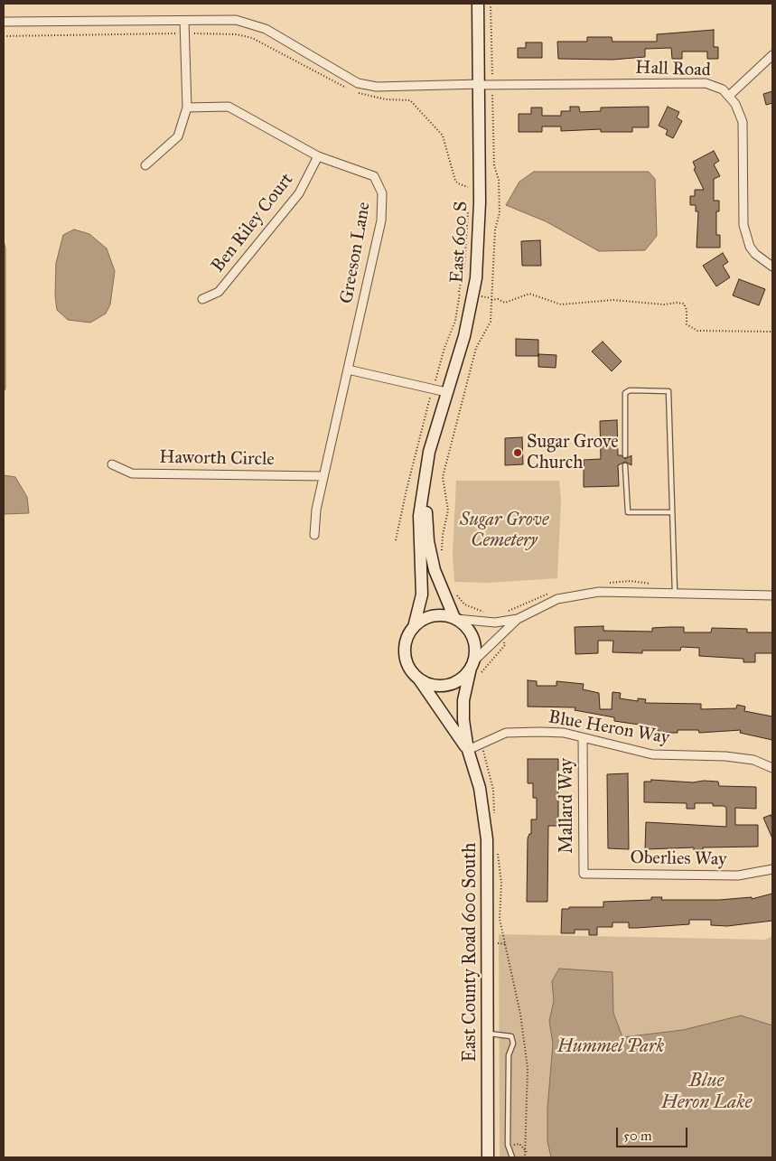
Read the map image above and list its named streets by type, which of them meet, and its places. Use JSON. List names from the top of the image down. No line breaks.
{"streets":{"street":["Hall Road","Ben Riley Court","East 600 S","Greeson Lane","Haworth Circle","Blue Heron Way","Mallard Way","Oberlies Way","East County Road 600 South"]},"crossings":[["Hall Road","East 600 S"],["Ben Riley Court","Greeson Lane"],["Greeson Lane","Haworth Circle"],["Blue Heron Way","Mallard Way"],["Blue Heron Way","East County Road 600 South"],["Mallard Way","Oberlies Way"]],"water":["Blue Heron Lake"],"parks":["Sugar Grove Cemetery","Hummel Park"],"places":["Sugar Grove Church"],"scale_bar":"50 m"}
